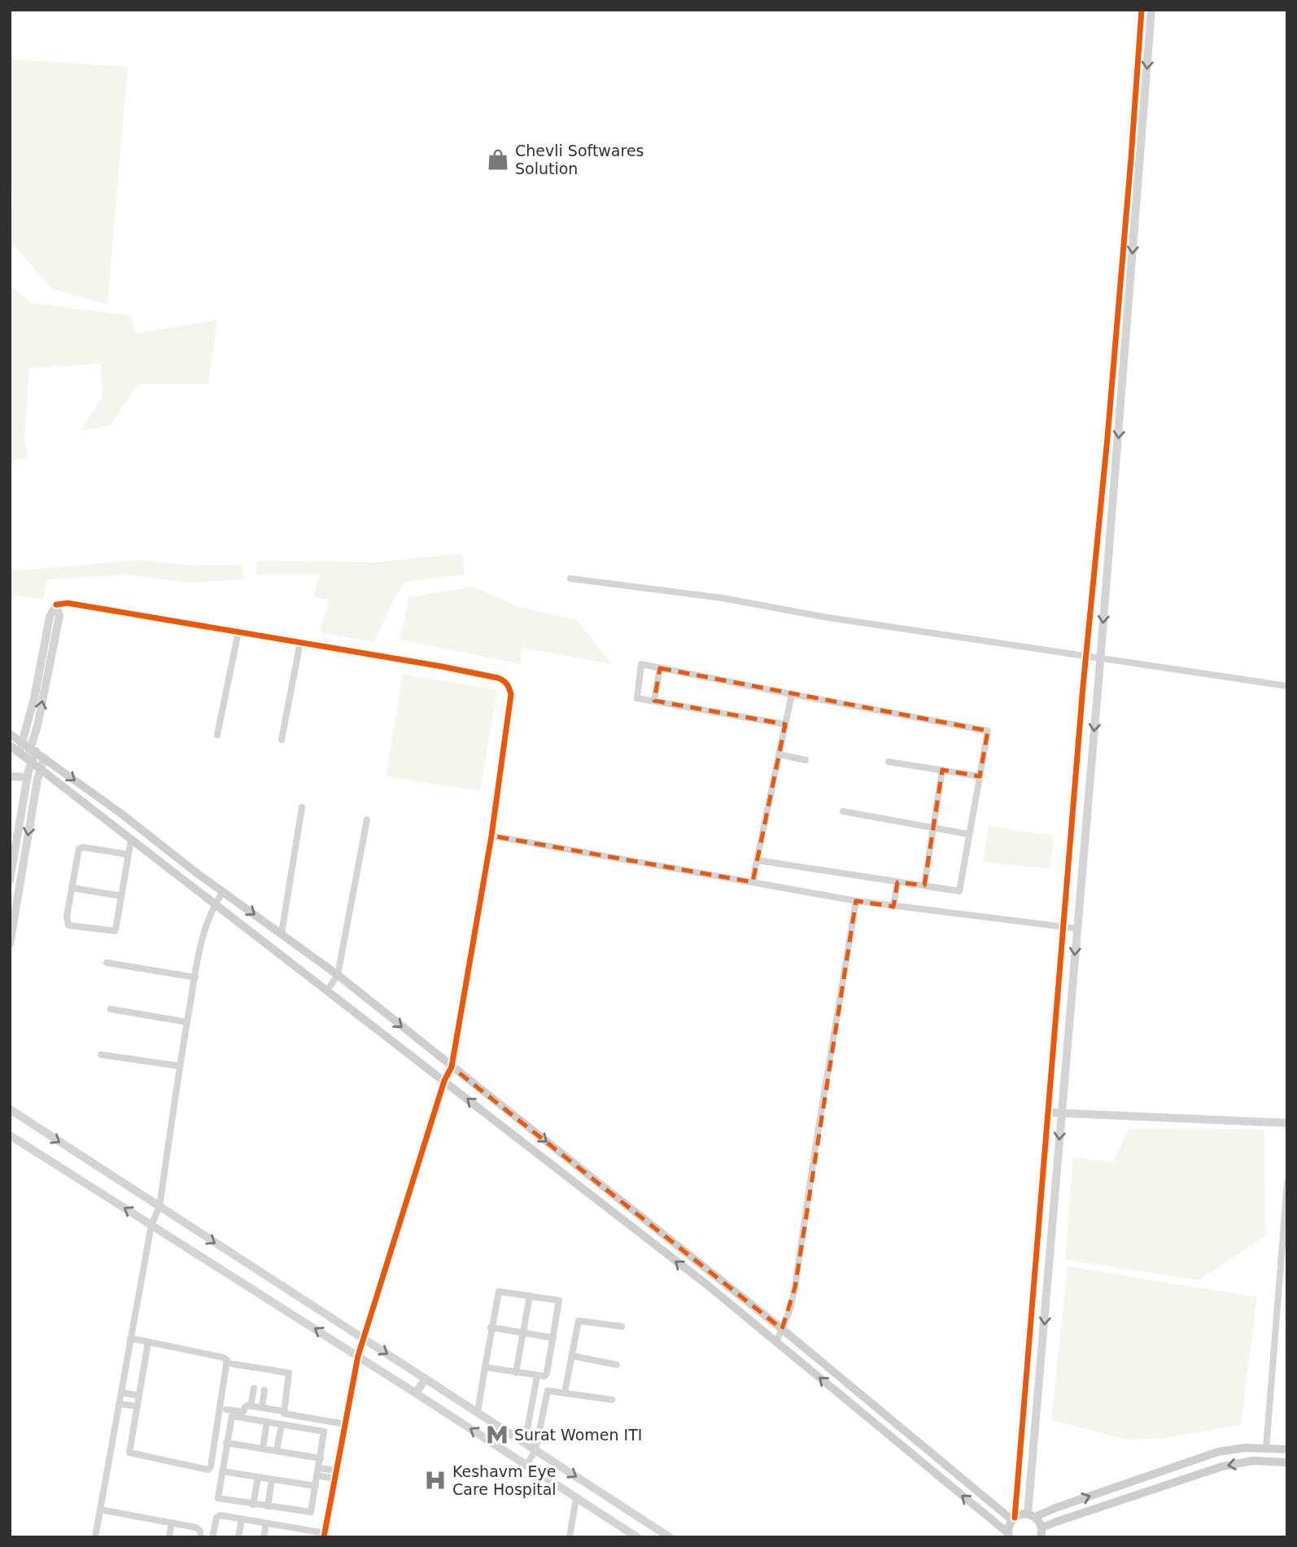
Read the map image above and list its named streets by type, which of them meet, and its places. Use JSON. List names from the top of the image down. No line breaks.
{"places":{"shop":["Chevli Softwares Solution"],"metro station":["Surat Women ITI"],"hospital":["Keshavm Eye Care Hospital"]}}
